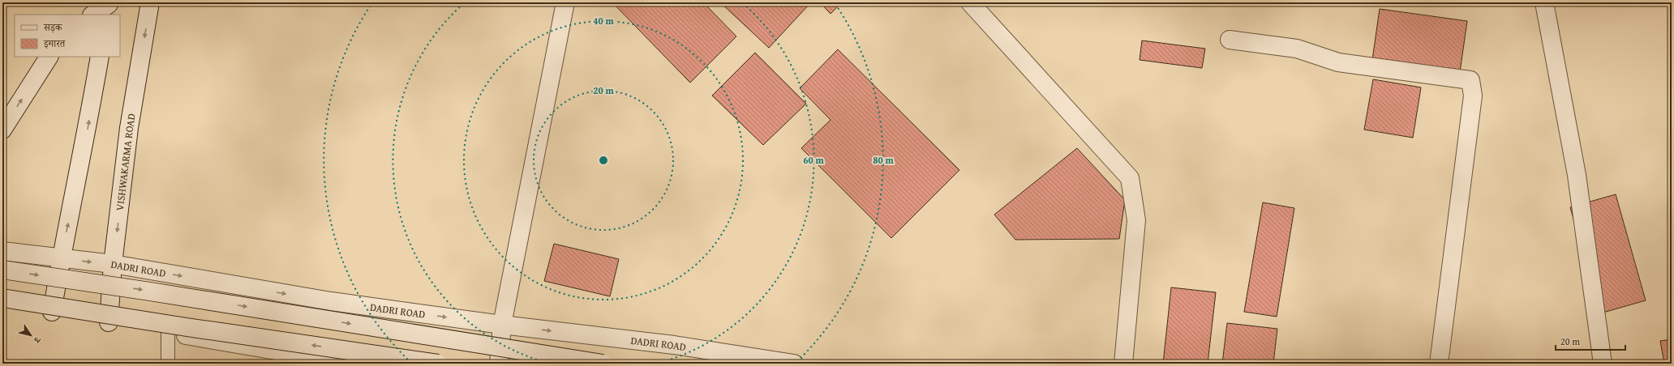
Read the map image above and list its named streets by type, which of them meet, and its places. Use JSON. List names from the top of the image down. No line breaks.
{"streets":{"street":["VISHWAKARMA ROAD","DADRI ROAD"]},"crossings":[["VISHWAKARMA ROAD","DADRI ROAD"]],"legend":["सड़क","इमारत"],"scale_bar":"20 m","north":"bottom right","rings":["40 m","20 m","60 m","80 m"]}
